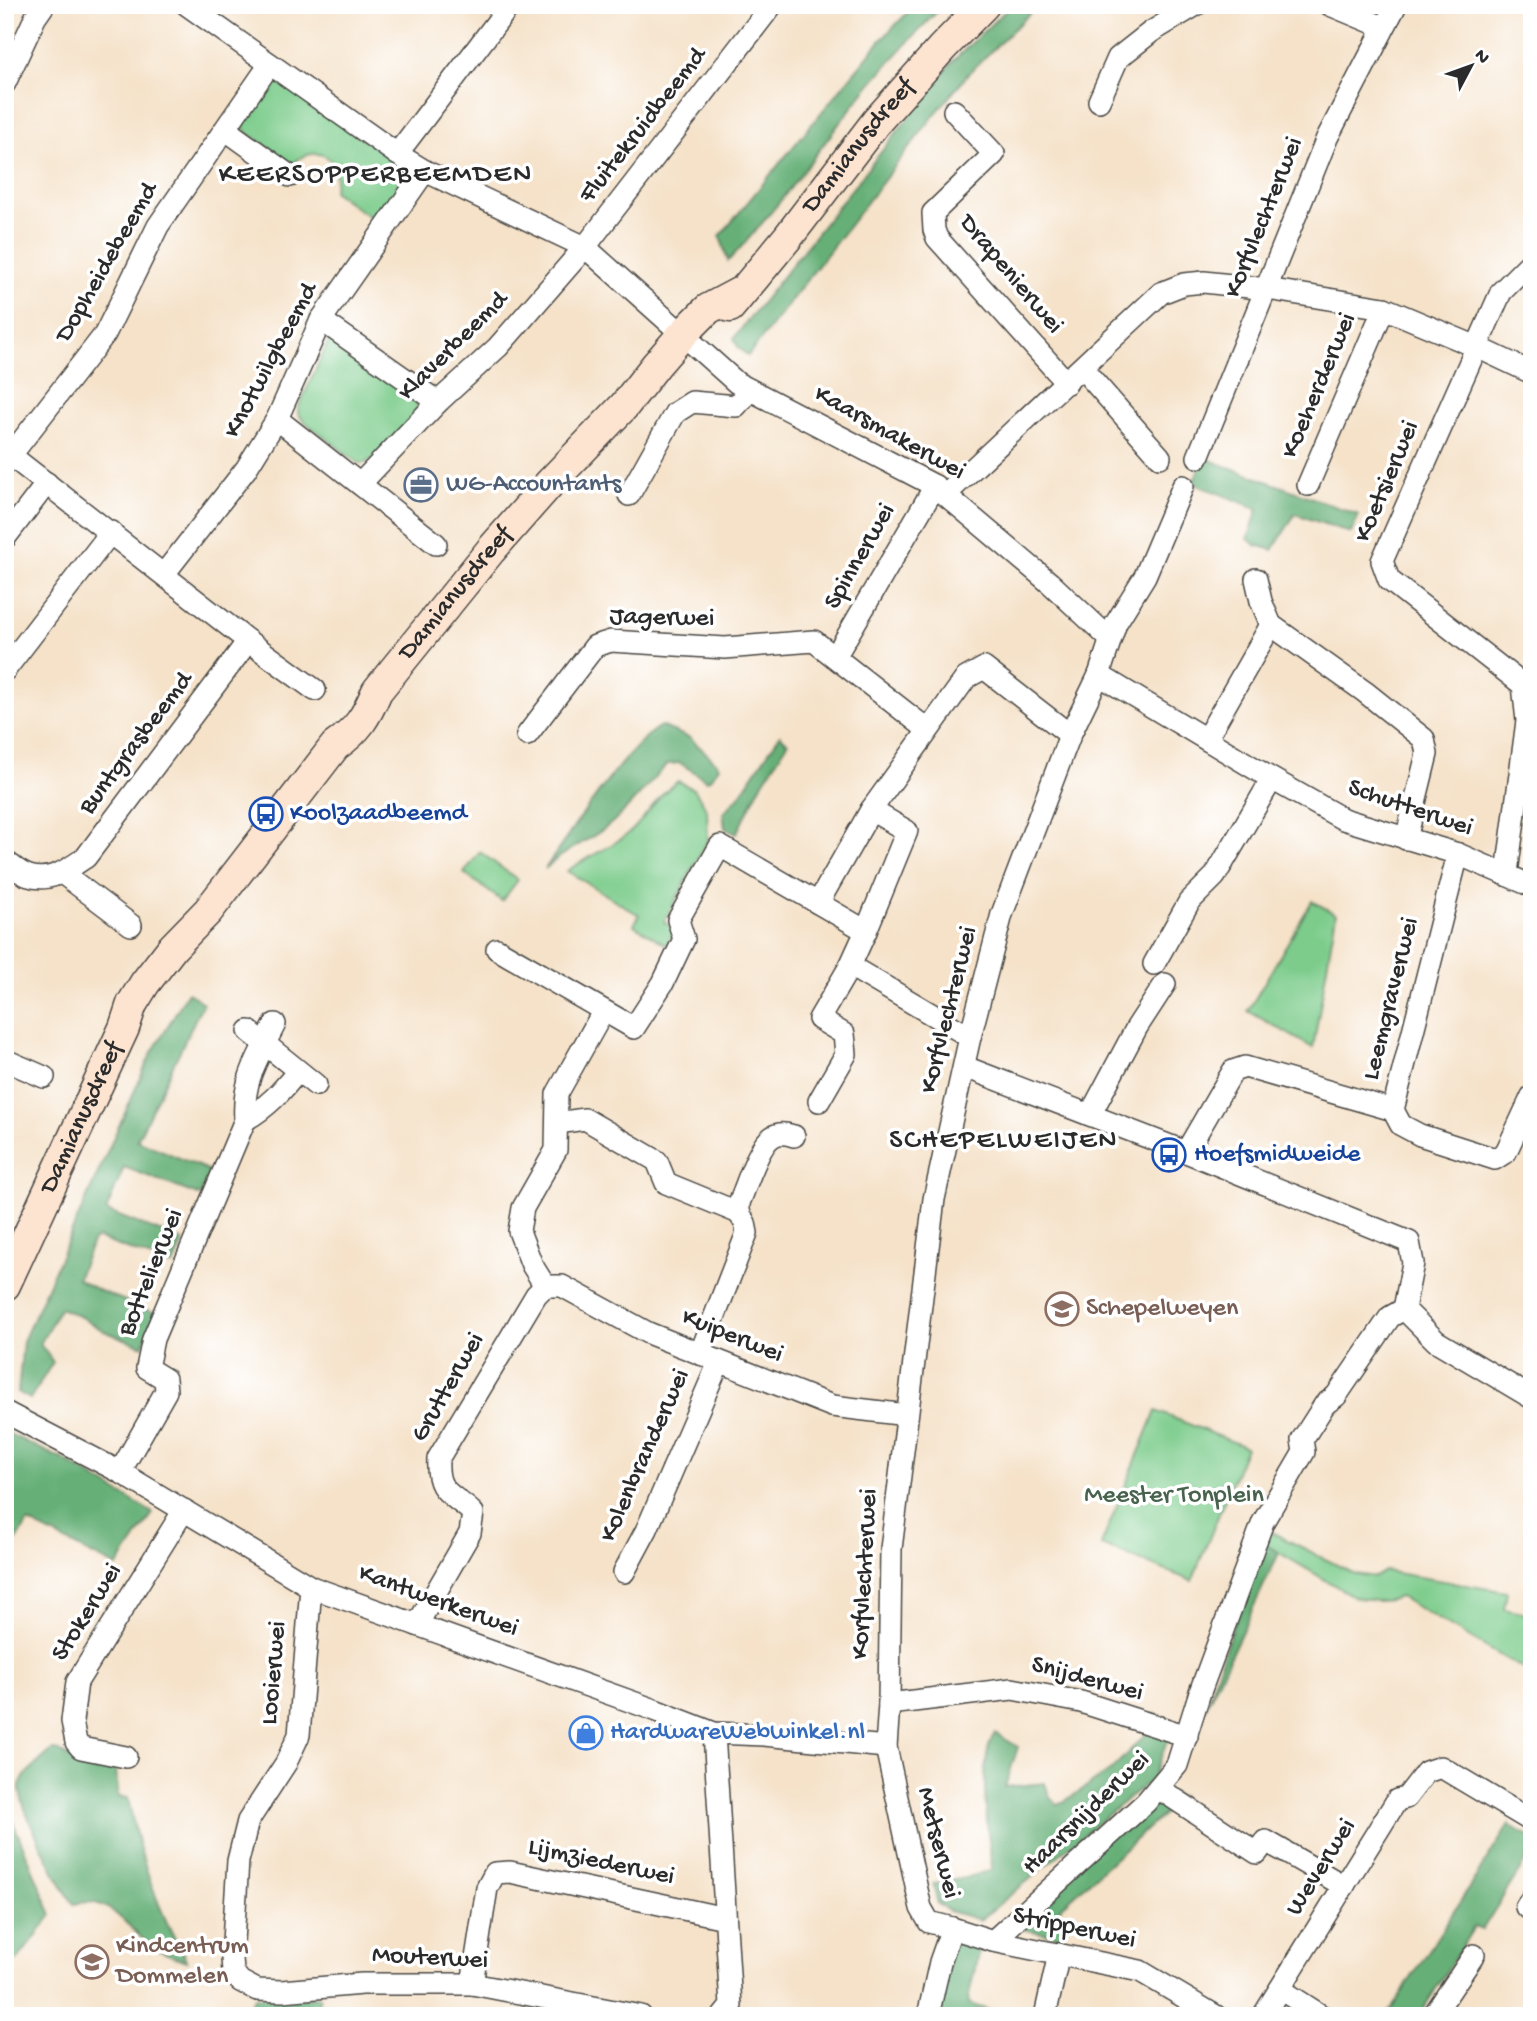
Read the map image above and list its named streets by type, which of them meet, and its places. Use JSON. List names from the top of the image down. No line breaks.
{"streets":{"street":["Fluitekruidbeemd","Damianusdreef","Korfvlechterwei","Dopheidebeemd","Drapenierwei","Klaverbeemd","Knotwilgbeemd","Koeherderwei","Kaarsmakerwei","Koetsierwei","Spinnerwei","Jagerwei","Buntgrasbeemd","Schutterwei","Leemgraverwei","Bottelierwei","Kuiperwei","Grutterwei","Kolenbranderwei","Kantwerkerwei","Stokerwei","Looierwei","Snijderwei","Haarsnijderwei","Metserwei","Lijmziederwei","Weverwei","Stripperwei","Mouterwei"]},"crossings":[["Fluitekruidbeemd","Klaverbeemd"],["Fluitekruidbeemd","Kaarsmakerwei"],["Damianusdreef","Kaarsmakerwei"],["Korfvlechterwei","Koeherderwei"],["Korfvlechterwei","Kaarsmakerwei"],["Korfvlechterwei","Schutterwei"],["Korfvlechterwei","Kuiperwei"],["Korfvlechterwei","Kantwerkerwei"],["Korfvlechterwei","Snijderwei"],["Korfvlechterwei","Metserwei"],["Dopheidebeemd","Kaarsmakerwei"],["Drapenierwei","Koeherderwei"],["Klaverbeemd","Kaarsmakerwei"],["Knotwilgbeemd","Kaarsmakerwei"],["Koeherderwei","Kaarsmakerwei"],["Koeherderwei","Koetsierwei"],["Koeherderwei","Spinnerwei"],["Kaarsmakerwei","Spinnerwei"],["Koetsierwei","Schutterwei"],["Spinnerwei","Jagerwei"],["Schutterwei","Leemgraverwei"],["Bottelierwei","Kantwerkerwei"],["Kuiperwei","Grutterwei"],["Kuiperwei","Kolenbranderwei"],["Grutterwei","Kantwerkerwei"],["Kantwerkerwei","Stokerwei"],["Kantwerkerwei","Looierwei"],["Kantwerkerwei","Metserwei"],["Looierwei","Mouterwei"],["Snijderwei","Haarsnijderwei"],["Haarsnijderwei","Stripperwei"],["Metserwei","Stripperwei"],["Lijmziederwei","Mouterwei"]],"districts":["KEERSOPPERBEEMDEN","SCHEPELWEIJEN"],"parks":["Meester Tonplein"],"places":{"office":["WG-Accountants"],"bus stop":["Koolzaadbeemd","Hoefsmidweide"],"school or university":["Schepelweyen","Kindcentrum Dommelen"],"shop":["HardwareWebwinkel.nl"]},"north":"top right"}
